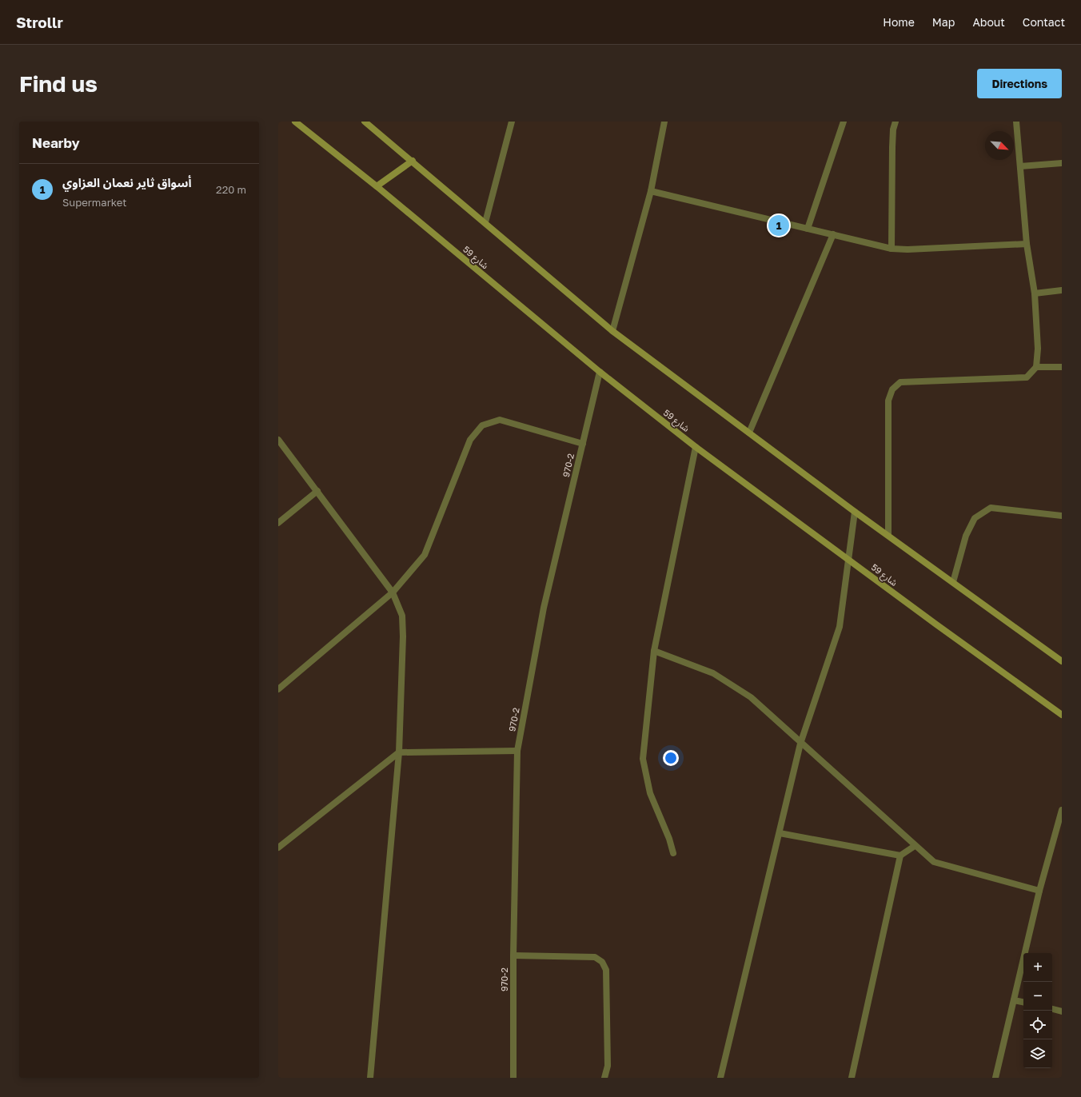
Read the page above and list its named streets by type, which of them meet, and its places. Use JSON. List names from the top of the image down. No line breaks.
{"streets":{"street":["شارع 59","970-2"]},"crossings":[["شارع 59","970-2"]],"north":"bottom right","page":{"header":"Strollr","nav":["Home","Map","About","Contact"],"buttons":"Directions","title":"Find us","heading":"Nearby","list":[{"mark":"1","name":"أسواق ثاير نعمان العزاوي","note":"Supermarket","value":"220 m"}],"pins":"1","map_buttons":["+","−"]}}
